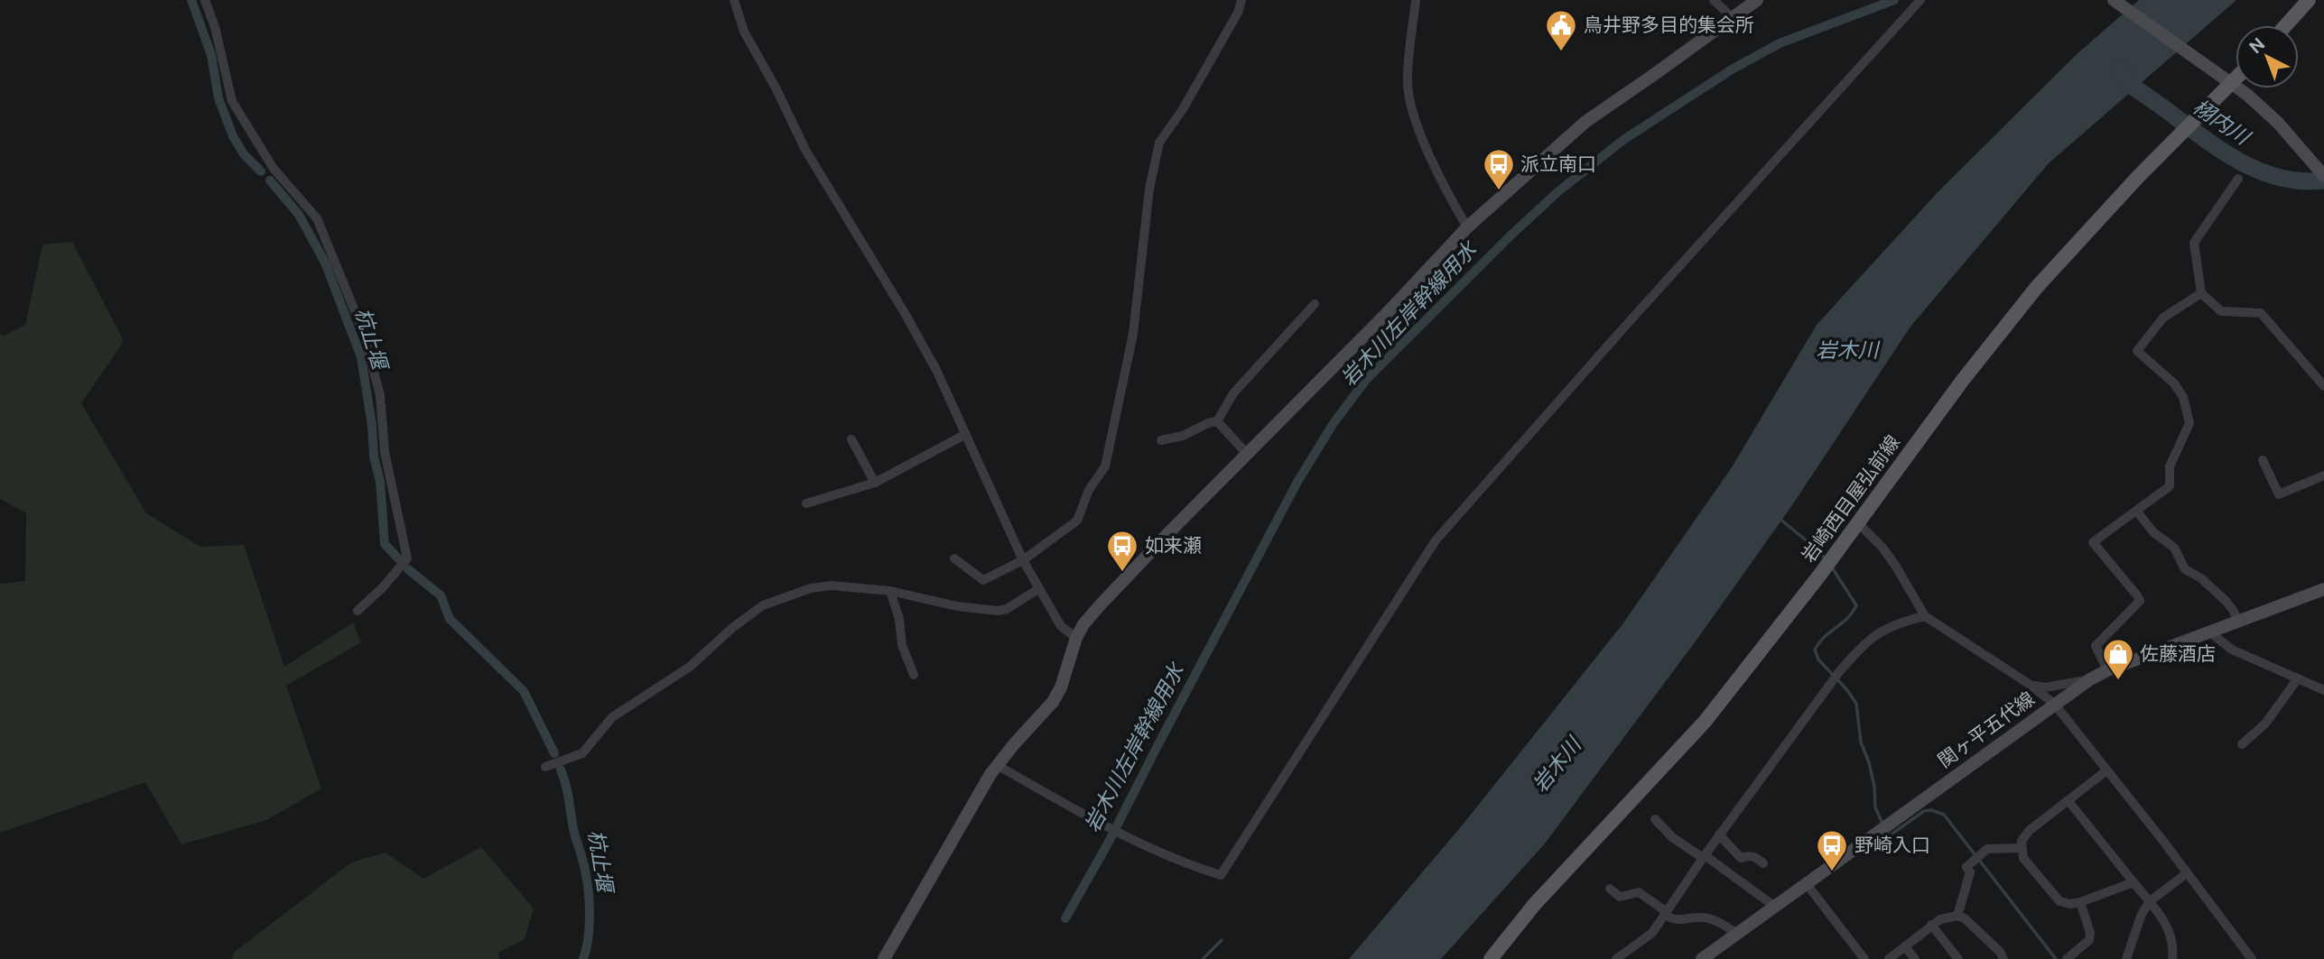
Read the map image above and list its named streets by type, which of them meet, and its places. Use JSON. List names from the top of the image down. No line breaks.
{"streets":{"main road":["岩崎西目屋弘前線"],"street":["関ヶ平五代線"]},"water":["栩内川","岩木川左岸幹線用水","杭止堰","岩木川"],"places":{"public building":["鳥井野多目的集会所"],"bus stop":["派立南口","如来瀬","野崎入口"],"shop":["佐藤酒店"]},"north":"top left"}
